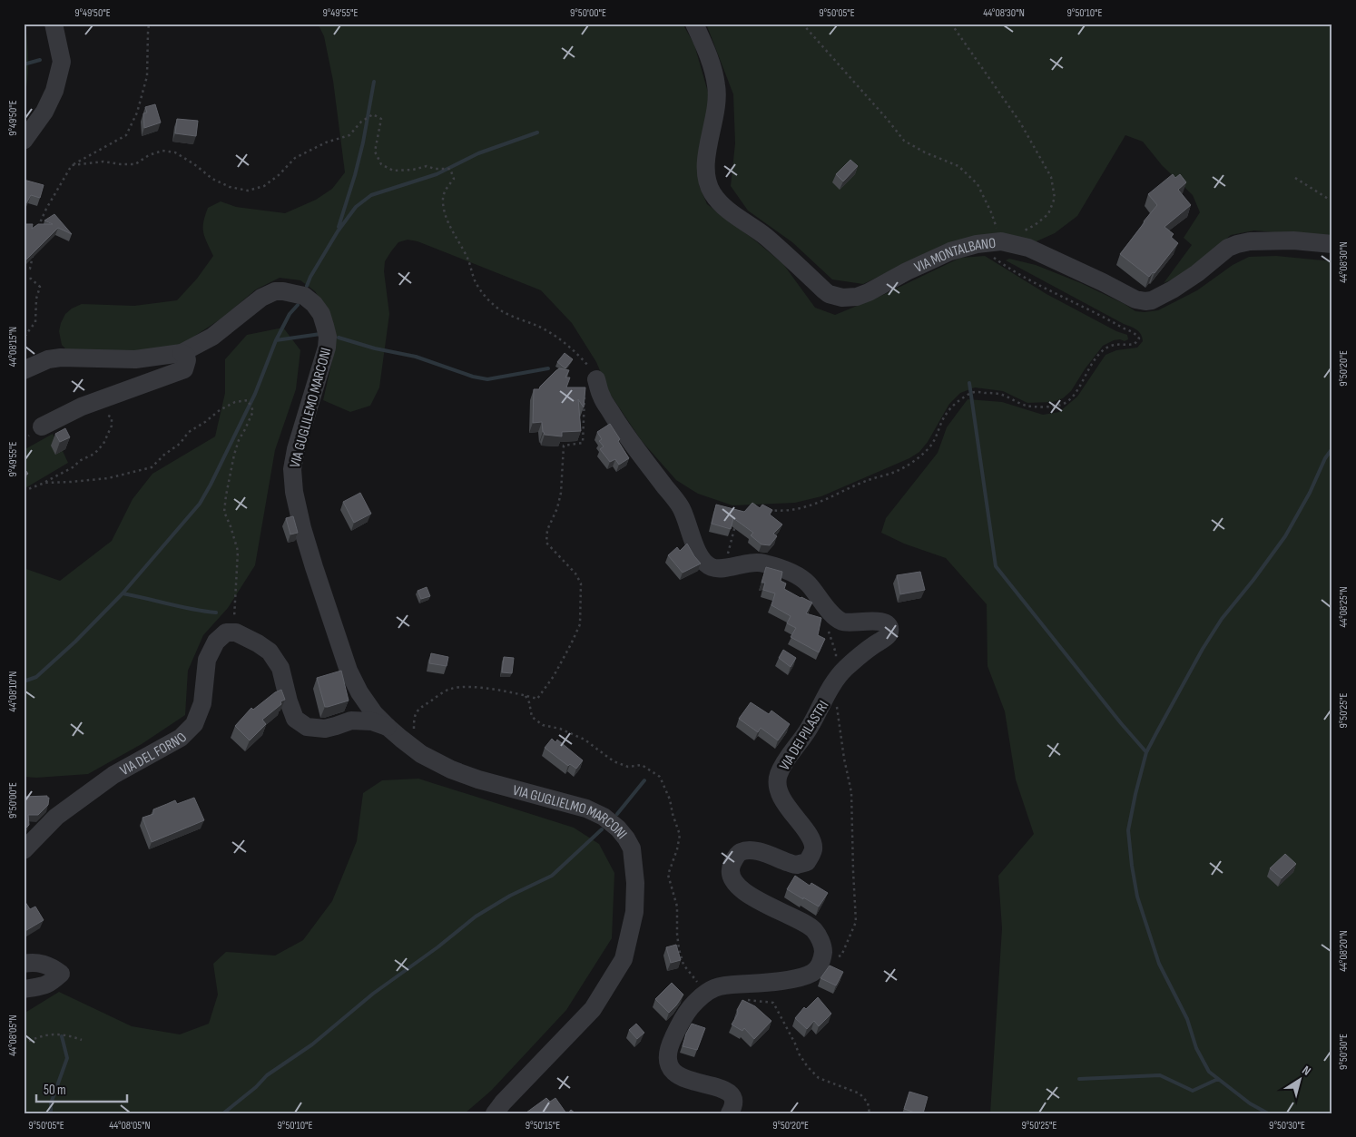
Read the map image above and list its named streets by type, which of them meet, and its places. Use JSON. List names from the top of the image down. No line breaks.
{"streets":{"street":["VIA MONTALBANO","VIA GUGLILEMO MARCONI","VIA DEI PILASTRI","VIA DEL FORNO","VIA GUGLIELMO MARCONI"]},"crossings":[["VIA GUGLILEMO MARCONI","VIA GUGLIELMO MARCONI"]],"scale_bar":"50 m","north":"top right","coordinates":["9°49'50\"E","9°49'55\"E","9°50'00\"E","9°50'05\"E","44°08'30\"N","9°50'10\"E","44°08'15\"N","9°50'20\"E","44°08'25\"N","44°08'10\"N","9°50'25\"E","44°08'20\"N","44°08'05\"N","9°50'30\"E","9°50'15\"E"]}
